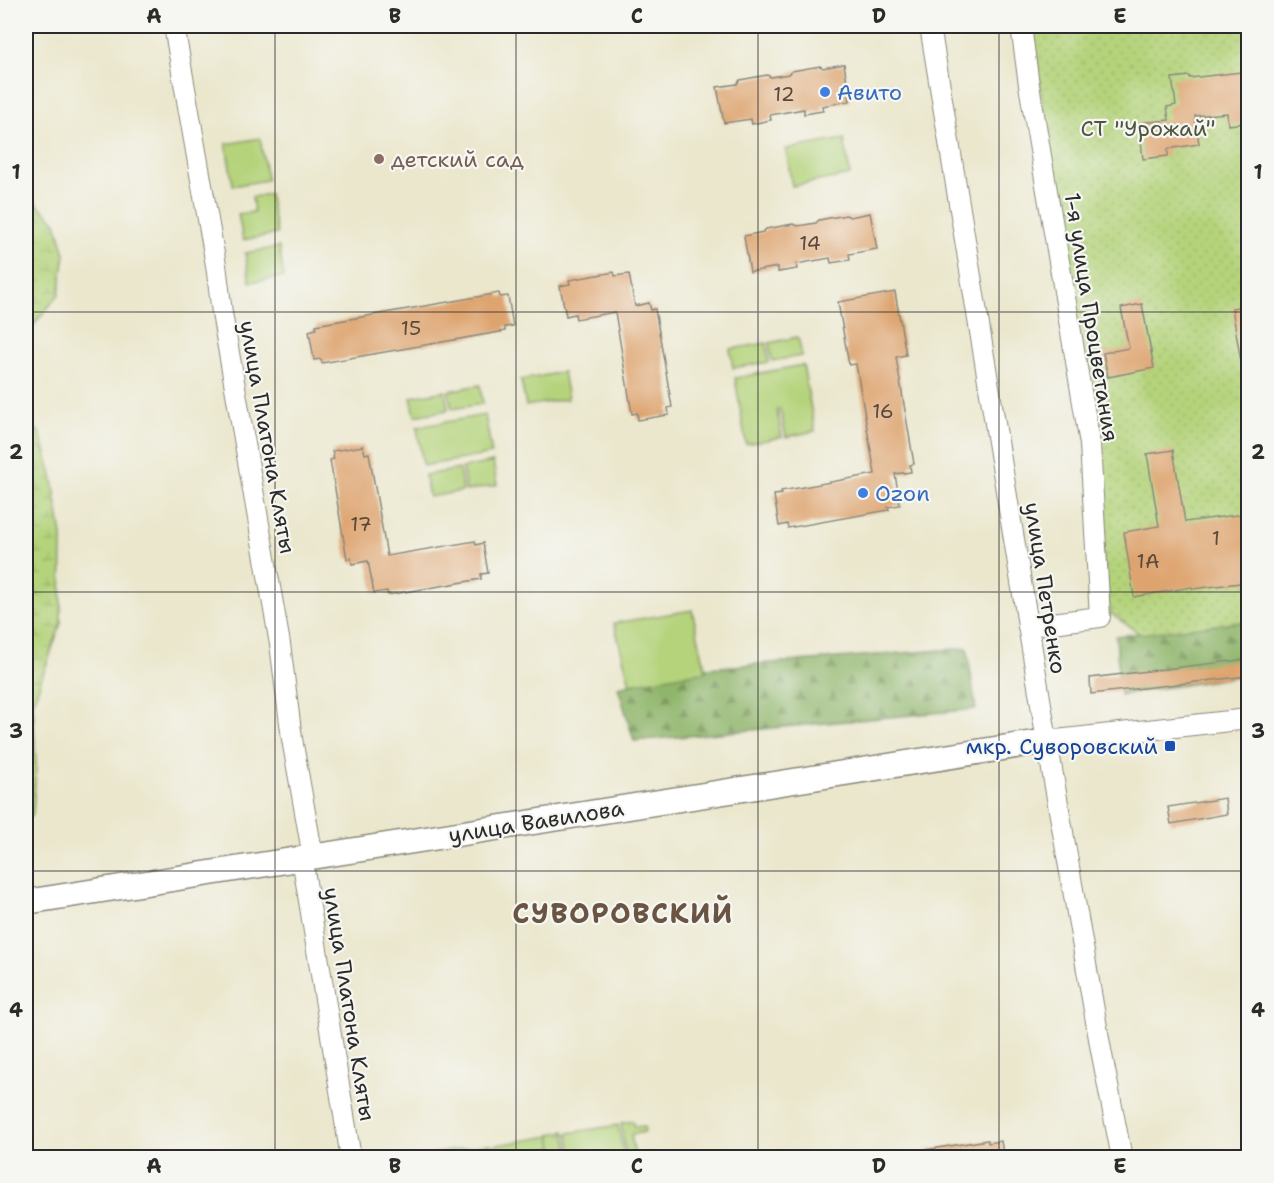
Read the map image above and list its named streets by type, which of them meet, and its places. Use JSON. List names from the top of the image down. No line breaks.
{"streets":{"street":["1-я улица Процветания","улица Платона Кляты","улица Петренко","улица Вавилова"]},"crossings":[["1-я улица Процветания","улица Петренко"],["улица Платона Кляты","улица Вавилова"],["улица Петренко","улица Вавилова"]],"districts":["СУВОРОВСКИЙ"],"parks":["СТ \"Урожай\""],"places":{"other":["Авито","детский сад","Ozon"],"transit":["мкр. Суворовский"]},"house_numbers":["12","14","15","16","17","1","1А"],"grid":{"columns":["A","B","C","D","E"],"rows":["1","2","3","4"]}}
